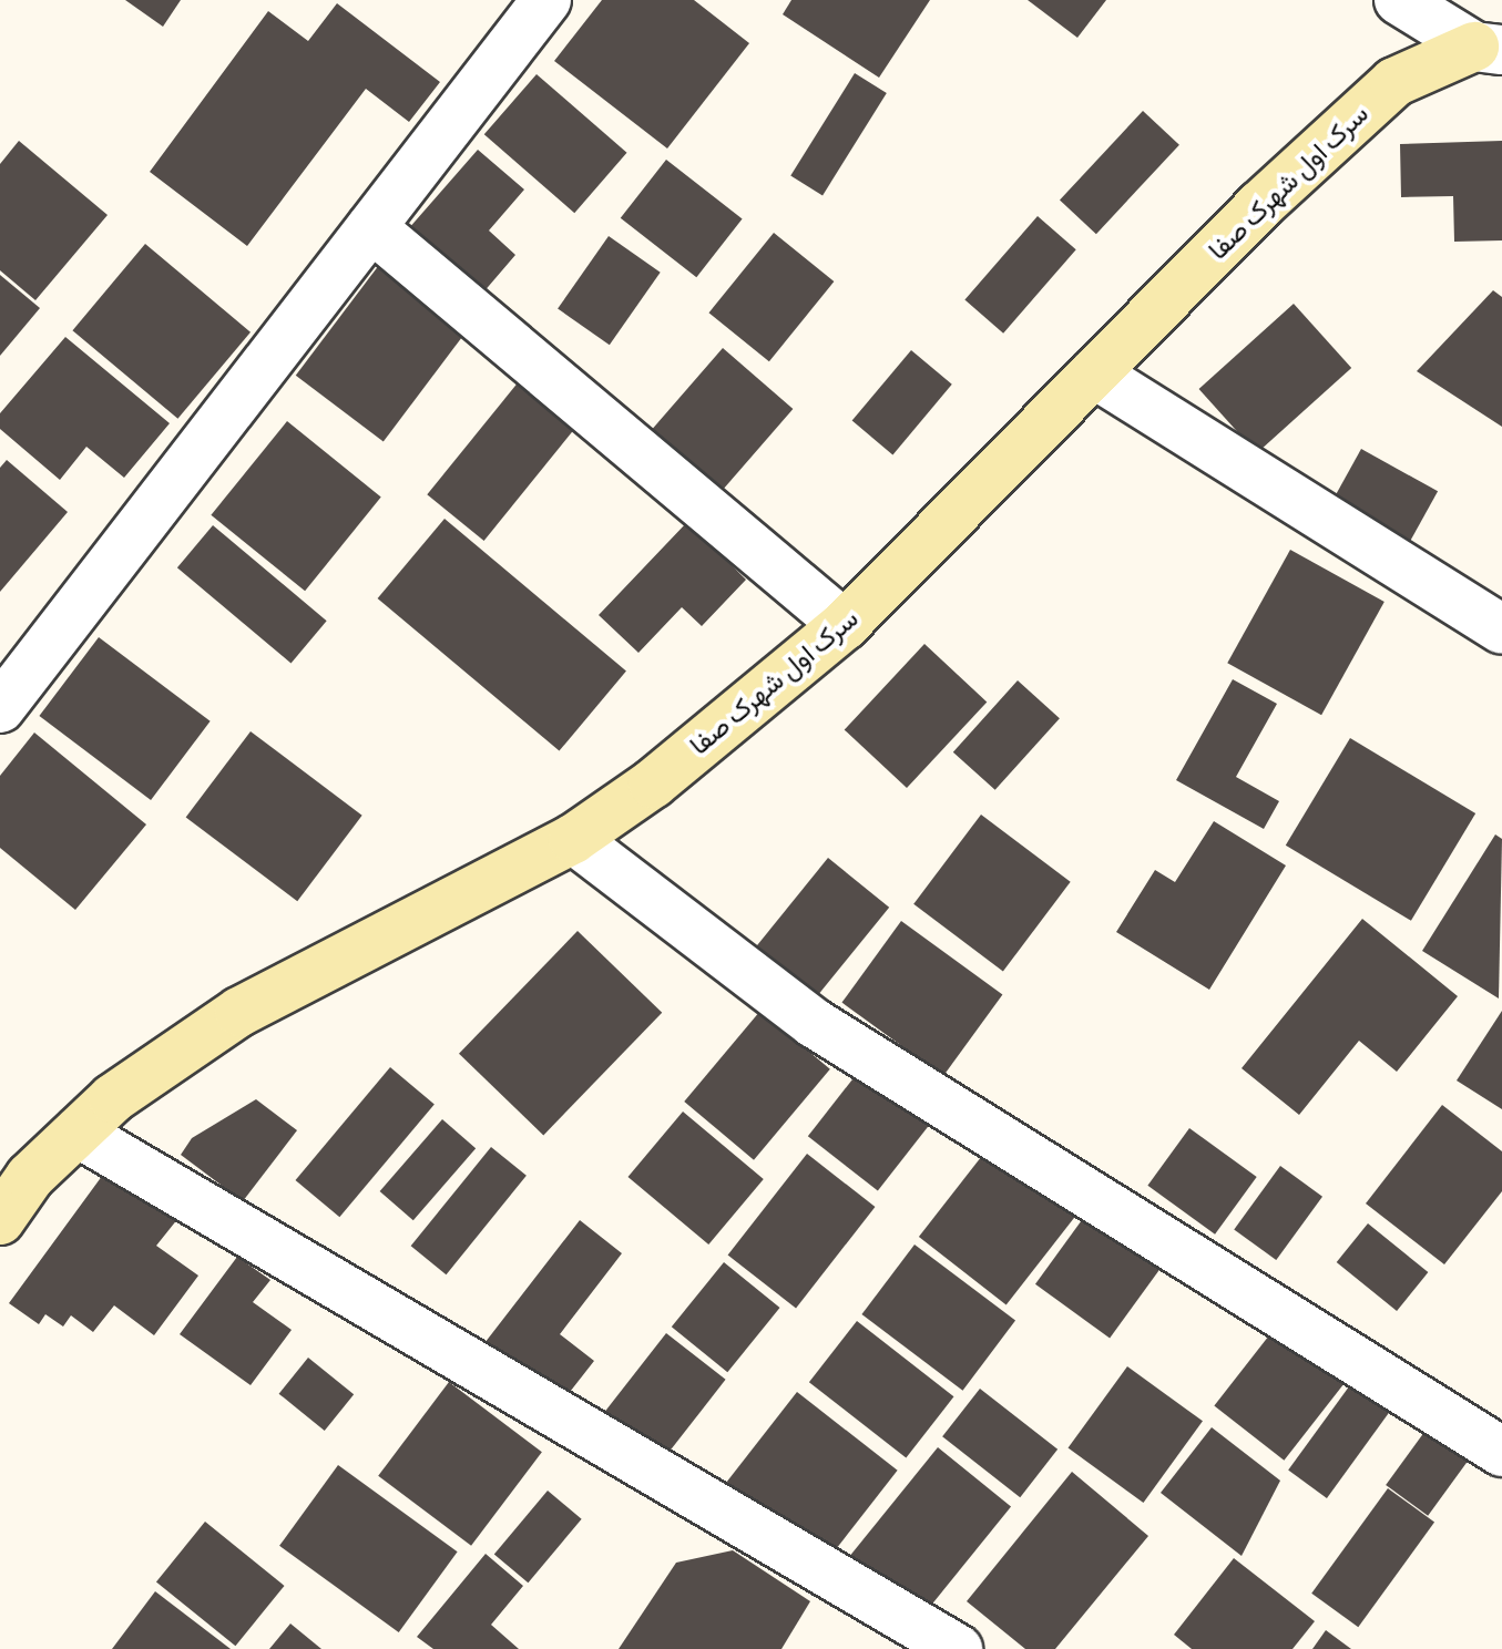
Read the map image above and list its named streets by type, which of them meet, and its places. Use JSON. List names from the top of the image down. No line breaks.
{"streets":{"street":["سرک اول شهرک صفا"]}}
